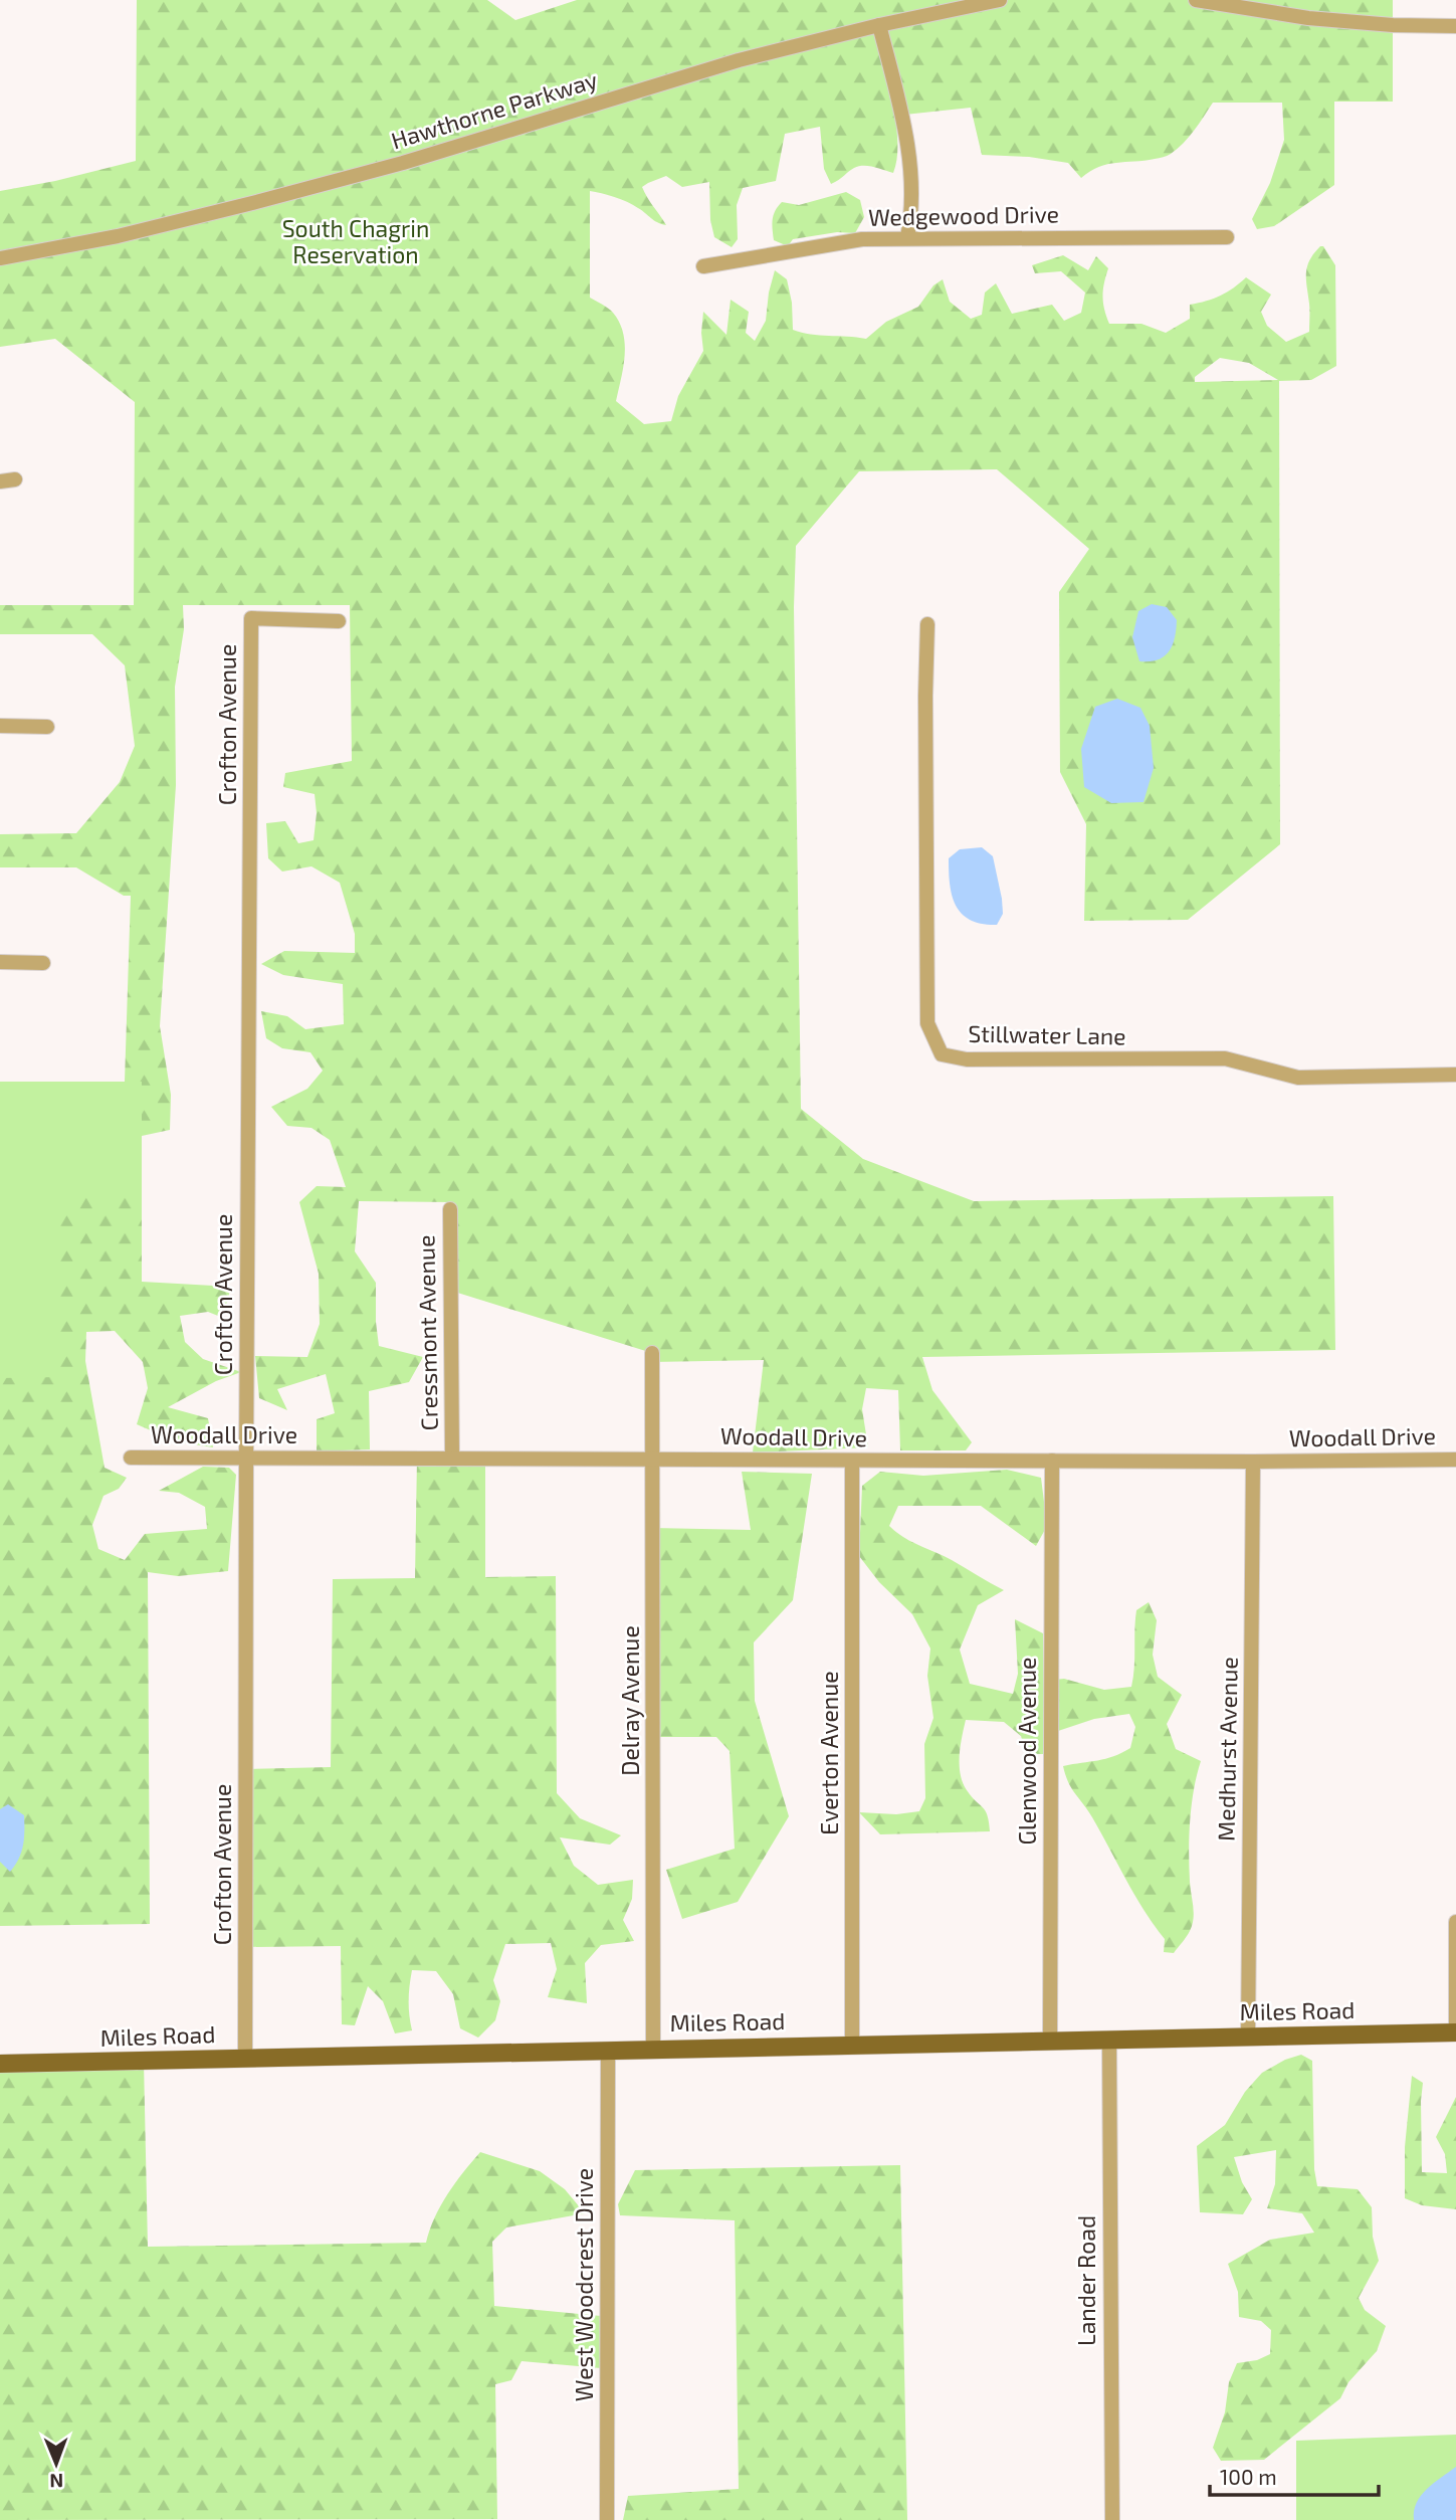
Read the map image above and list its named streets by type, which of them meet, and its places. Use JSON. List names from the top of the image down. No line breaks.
{"streets":{"main road":["Miles Road"],"street":["Hawthorne Parkway","Wedgewood Drive","Crofton Avenue","Stillwater Lane","Cressmont Avenue","Woodall Drive","Delray Avenue","Medhurst Avenue","Glenwood Avenue","Everton Avenue","Lander Road","West Woodcrest Drive"]},"crossings":[["Crofton Avenue","Woodall Drive"],["Crofton Avenue","Miles Road"],["Cressmont Avenue","Woodall Drive"],["Woodall Drive","Delray Avenue"],["Woodall Drive","Medhurst Avenue"],["Woodall Drive","Glenwood Avenue"],["Woodall Drive","Everton Avenue"],["Delray Avenue","Miles Road"],["Medhurst Avenue","Miles Road"],["Glenwood Avenue","Miles Road"],["Everton Avenue","Miles Road"],["Miles Road","Lander Road"],["Miles Road","West Woodcrest Drive"]],"parks":["South Chagrin Reservation"],"scale_bar":"100 m","north":"bottom"}
